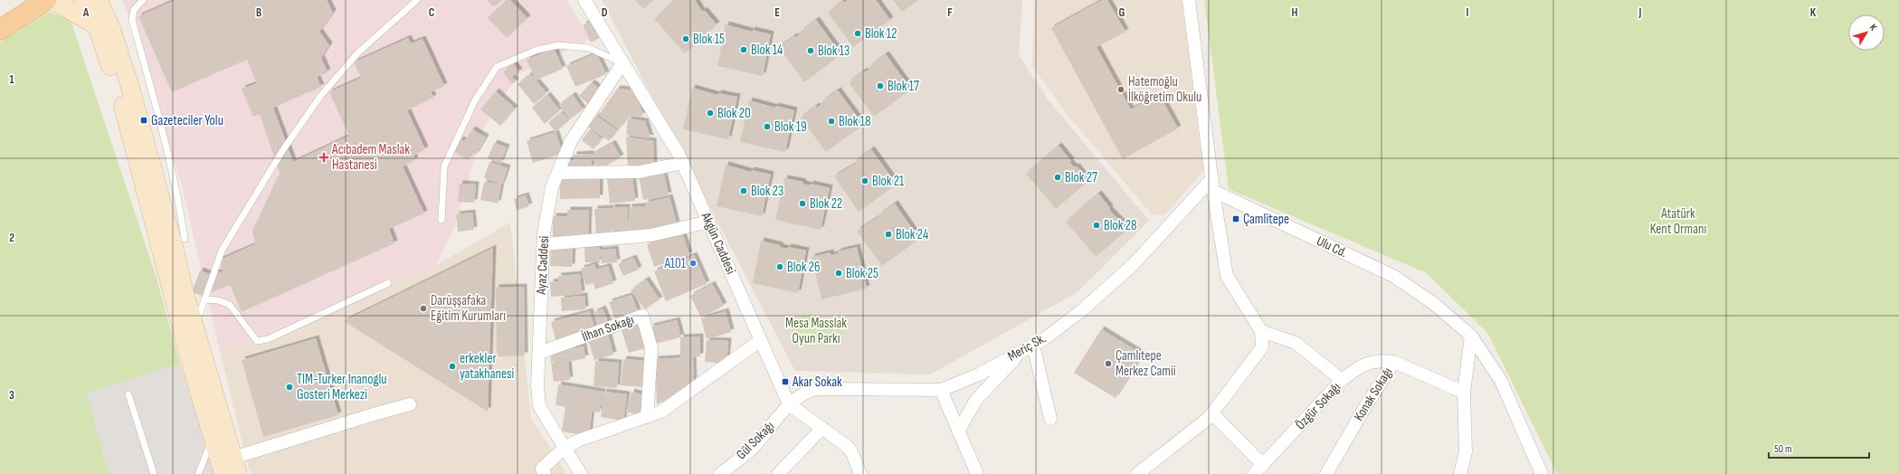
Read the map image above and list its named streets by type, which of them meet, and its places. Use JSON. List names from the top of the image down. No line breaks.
{"streets":{"street":["Akgün Caddesi","Ulu Cd.","Ayaz Caddesi","İlhan Sokağı","Meriç Sk.","Konak Sokağı","Özgür Sokağı","Gül Sokağı"]},"crossings":[["Akgün Caddesi","Ayaz Caddesi"],["Akgün Caddesi","Meriç Sk."],["Akgün Caddesi","Gül Sokağı"],["Ulu Cd.","Meriç Sk."],["Ayaz Caddesi","İlhan Sokağı"],["Meriç Sk.","Gül Sokağı"],["Konak Sokağı","Özgür Sokağı"]],"parks":["Atatürk Kent Ormanı","Mesa Masslak Oyun Parkı"],"places":{"other":["Blok 12","Blok 15","Blok 14","Blok 13","Blok 17","Hatemoğlu İlköğretim Okulu","Blok 20","Blok 18","Blok 19","Blok 27","Blok 21","Blok 23","Blok 22","Blok 28","Blok 24","A101","Blok 26","Blok 25","Darüşşafaka Eğitim Kurumları","Çamlıtepe Merkez Camii","erkekler yatakhanesi","TIM-Turker Inanoglu Gosteri Merkezi"],"transit":["Gazeteciler Yolu","Çamlitepe","Akar Sokak"],"health":["Acıbadem Maslak Hastanesi"]},"scale_bar":"50 m","north":"top right","grid":{"columns":["A","B","C","D","E","F","G","H","I","J","K"],"rows":["1","2","3"]}}
